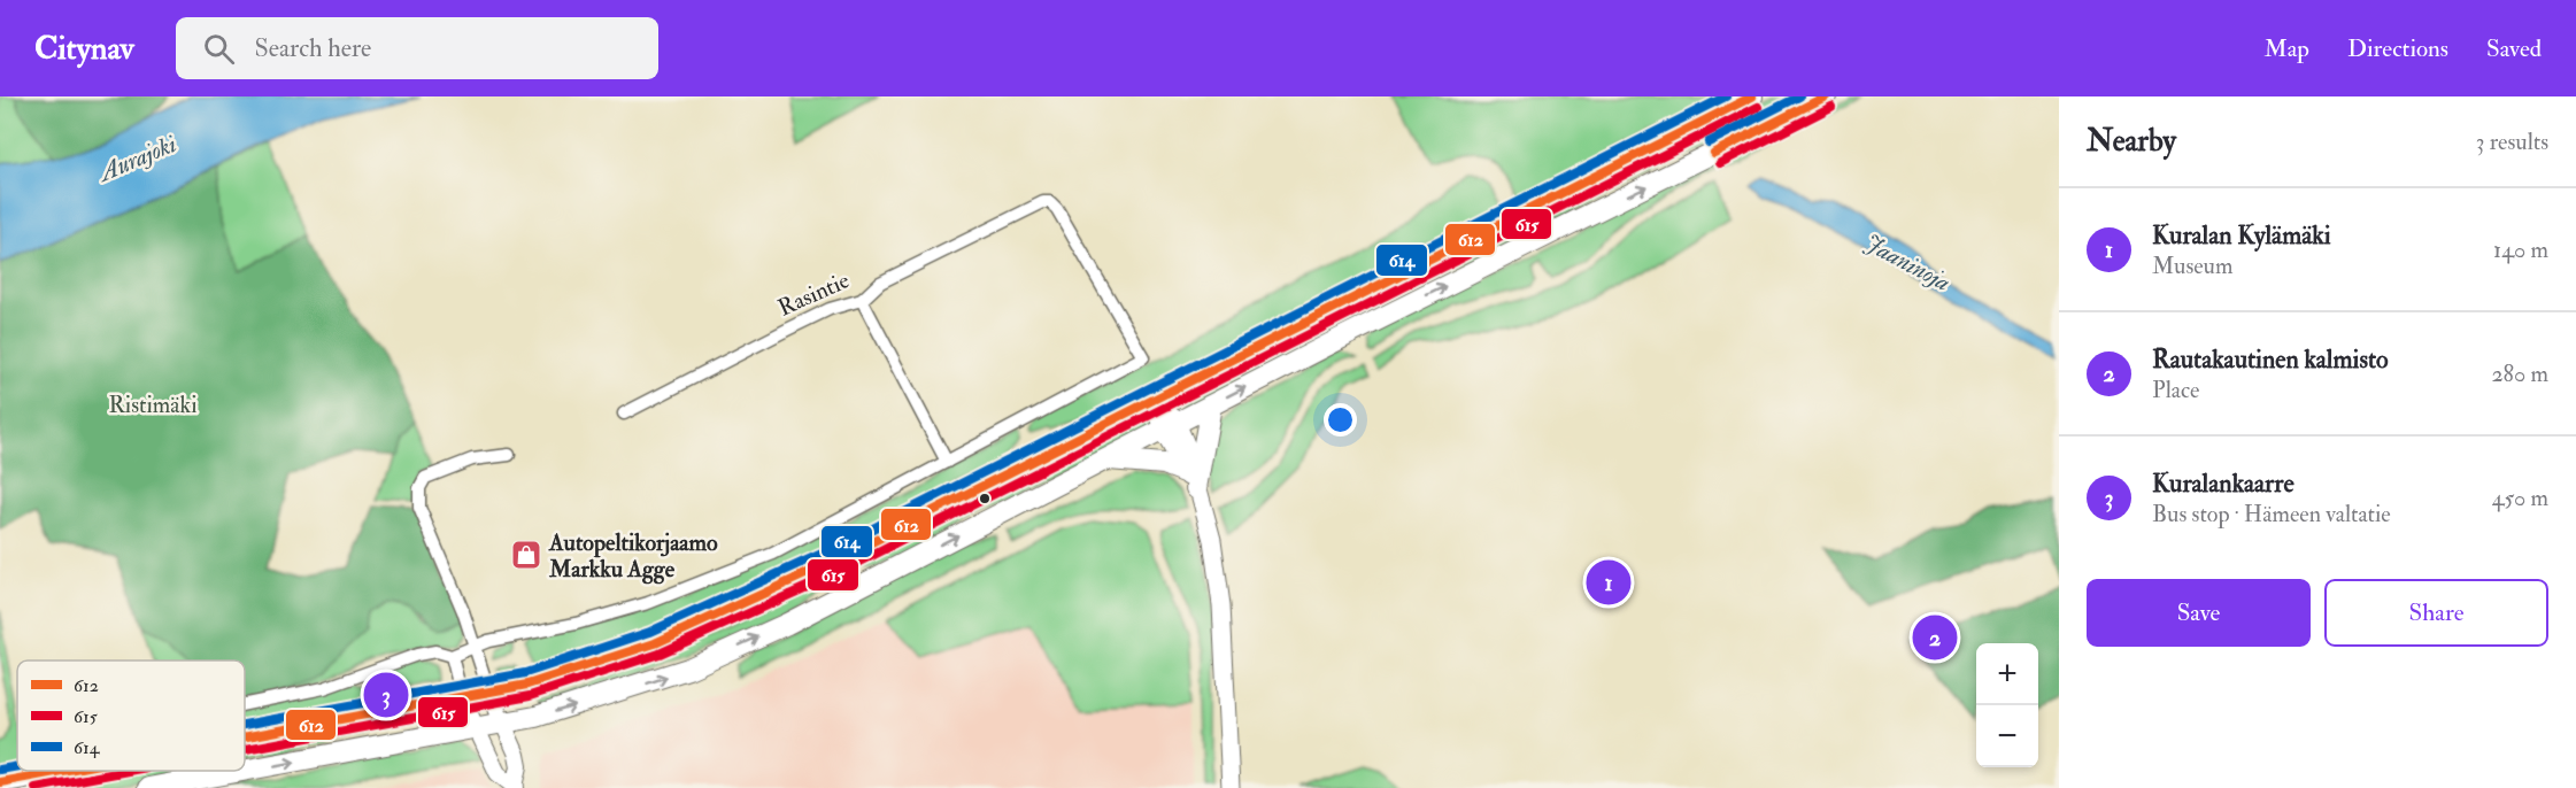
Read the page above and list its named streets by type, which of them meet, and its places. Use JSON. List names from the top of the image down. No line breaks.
{"streets":{"street":["Rasintie"]},"water":["Aurajoki","Jaaninoja"],"parks":["Ristimäki"],"places":{"shop":["Autopeltikorjaamo Markku Agge"]},"lines":["transit line 612","transit line 614","transit line 615"],"legend":["612","615","614"],"page":{"header":"Citynav","search":"Search here","nav":["Map","Directions","Saved"],"heading":["Nearby","3 results"],"list":[{"mark":"1","name":"Kuralan Kylämäki","note":"Museum","value":"140 m"},{"mark":"2","name":"Rautakautinen kalmisto","note":"Place","value":"280 m"},{"mark":"3","name":"Kuralankaarre","note":"Bus stop · Hämeen valtatie","value":"450 m"}],"pins":["1","2","3"],"buttons":["Save","Share"],"map_buttons":["+","−"]}}
